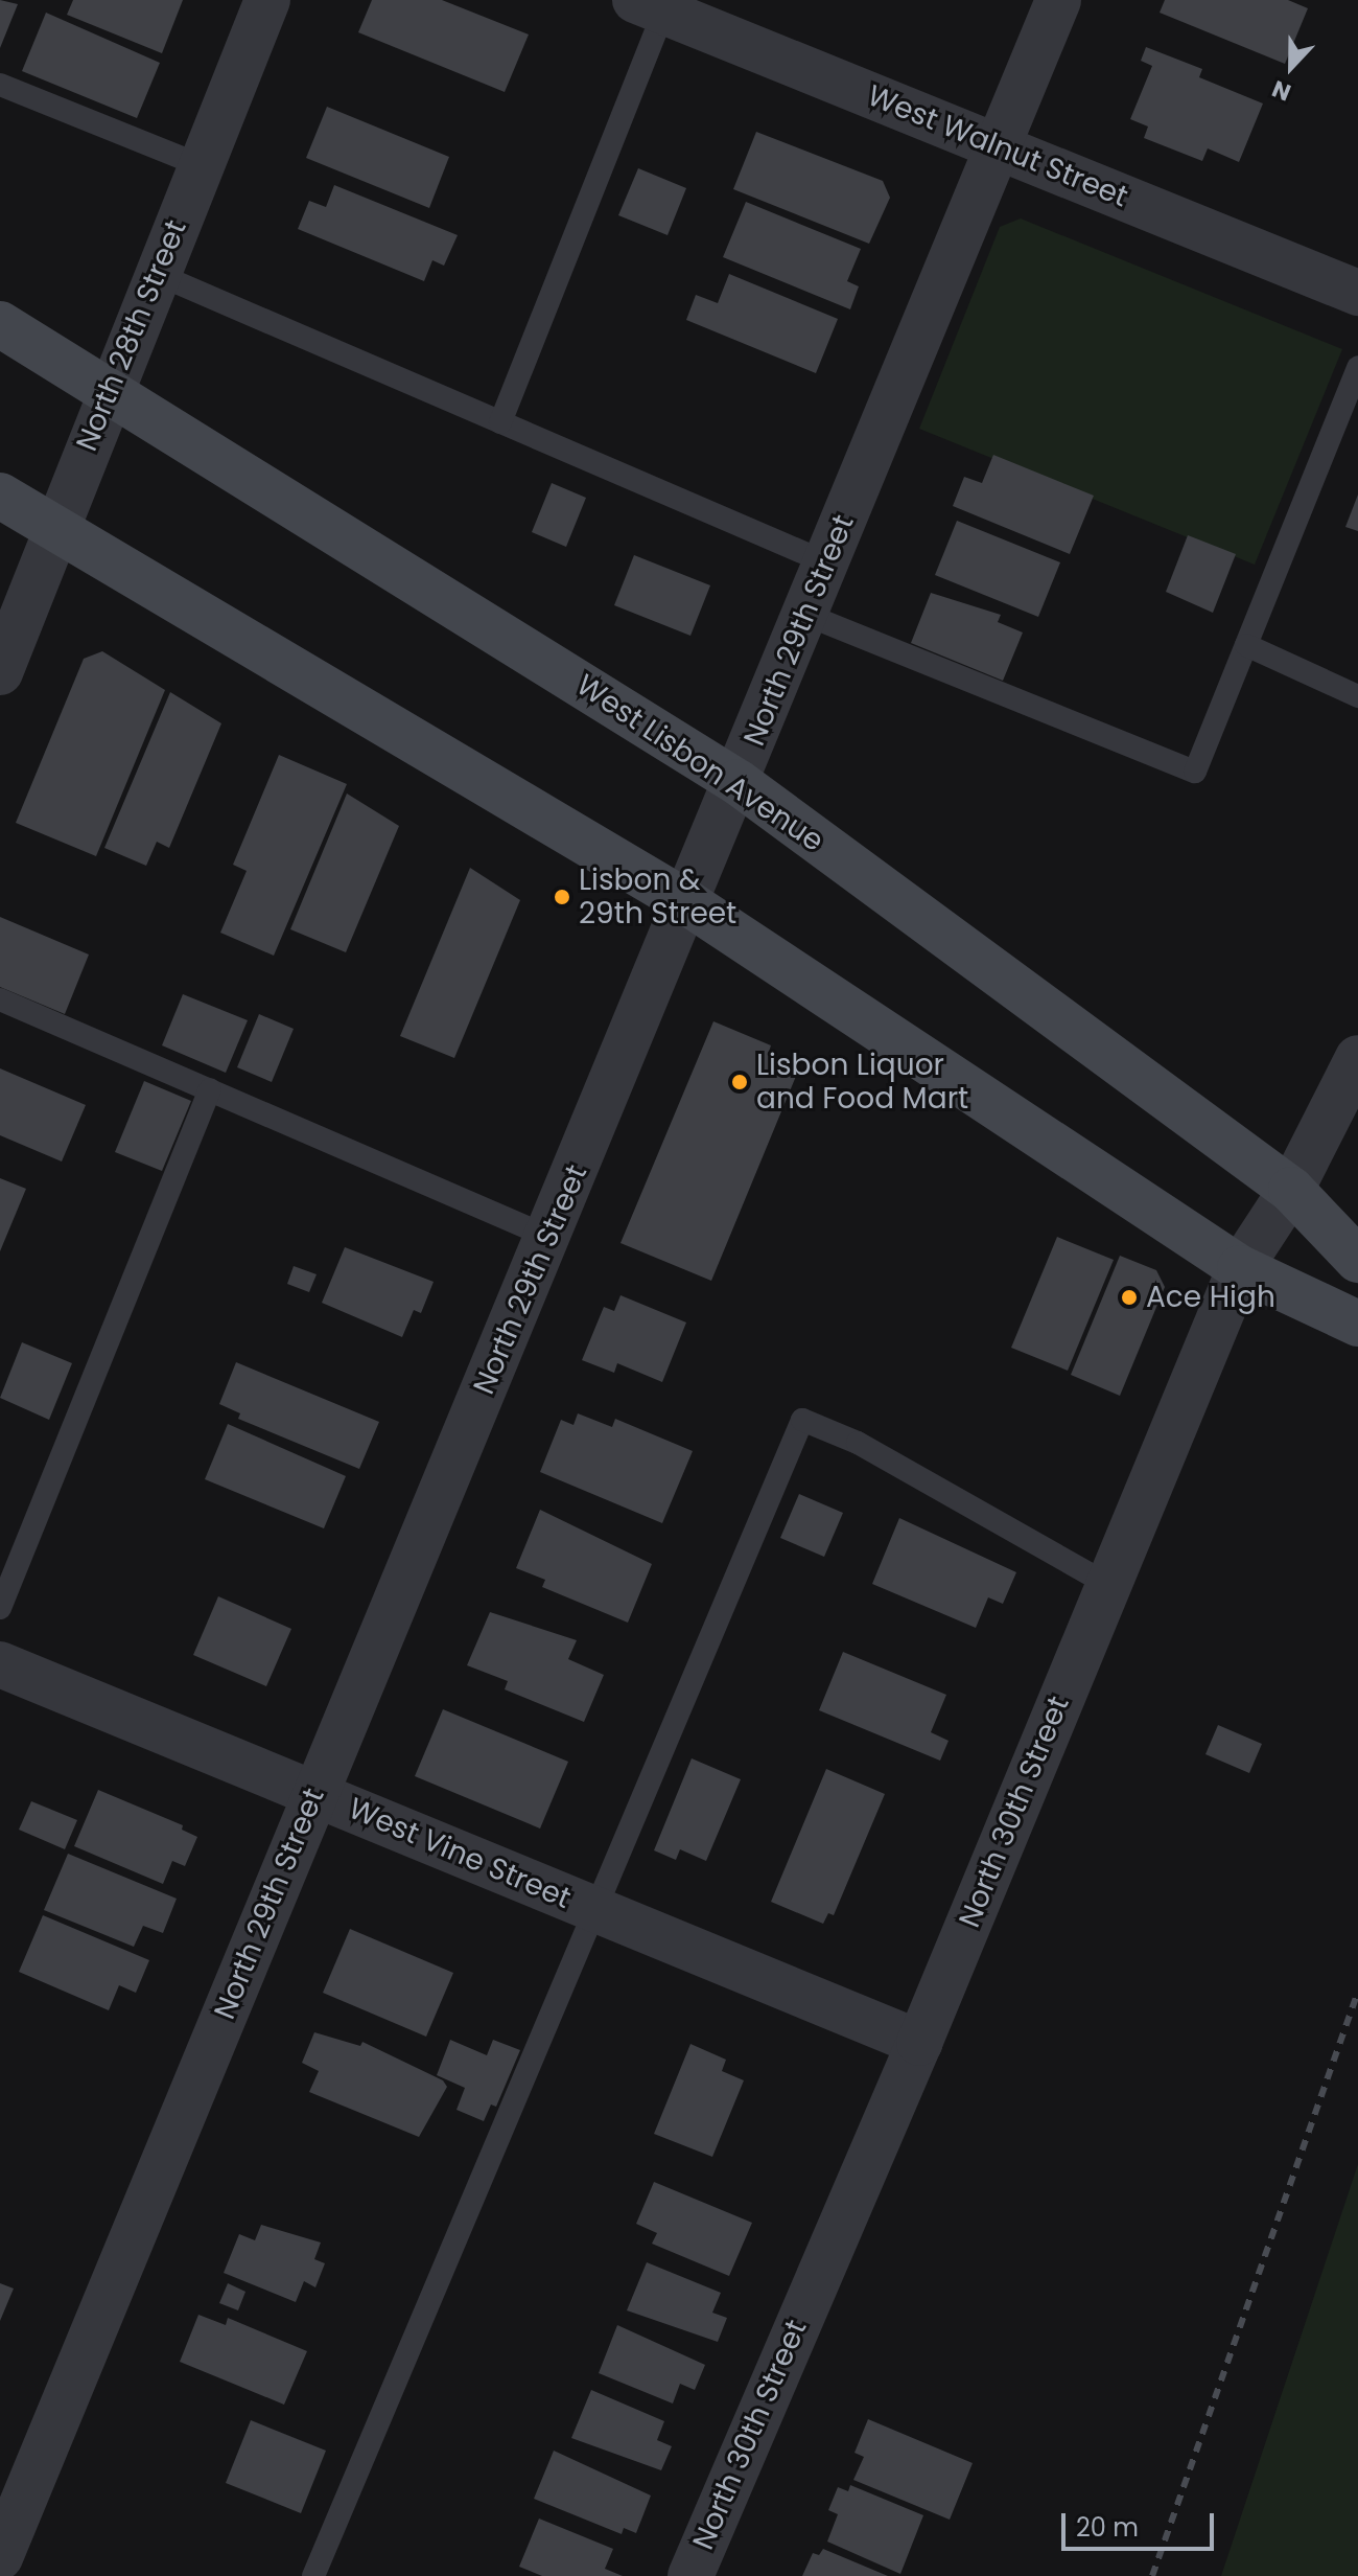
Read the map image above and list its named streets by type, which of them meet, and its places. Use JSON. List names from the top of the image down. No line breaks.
{"streets":{"main road":["West Lisbon Avenue"],"street":["West Walnut Street","North 28th Street","North 29th Street","North 30th Street","West Vine Street"]},"crossings":[["West Walnut Street","North 29th Street"],["North 28th Street","West Lisbon Avenue"],["North 29th Street","West Lisbon Avenue"],["North 29th Street","West Vine Street"],["West Lisbon Avenue","North 30th Street"],["North 30th Street","West Vine Street"]],"places":["Lisbon & 29th Street","Lisbon Liquor and Food Mart","Ace High"],"scale_bar":"20 m","north":"bottom"}
